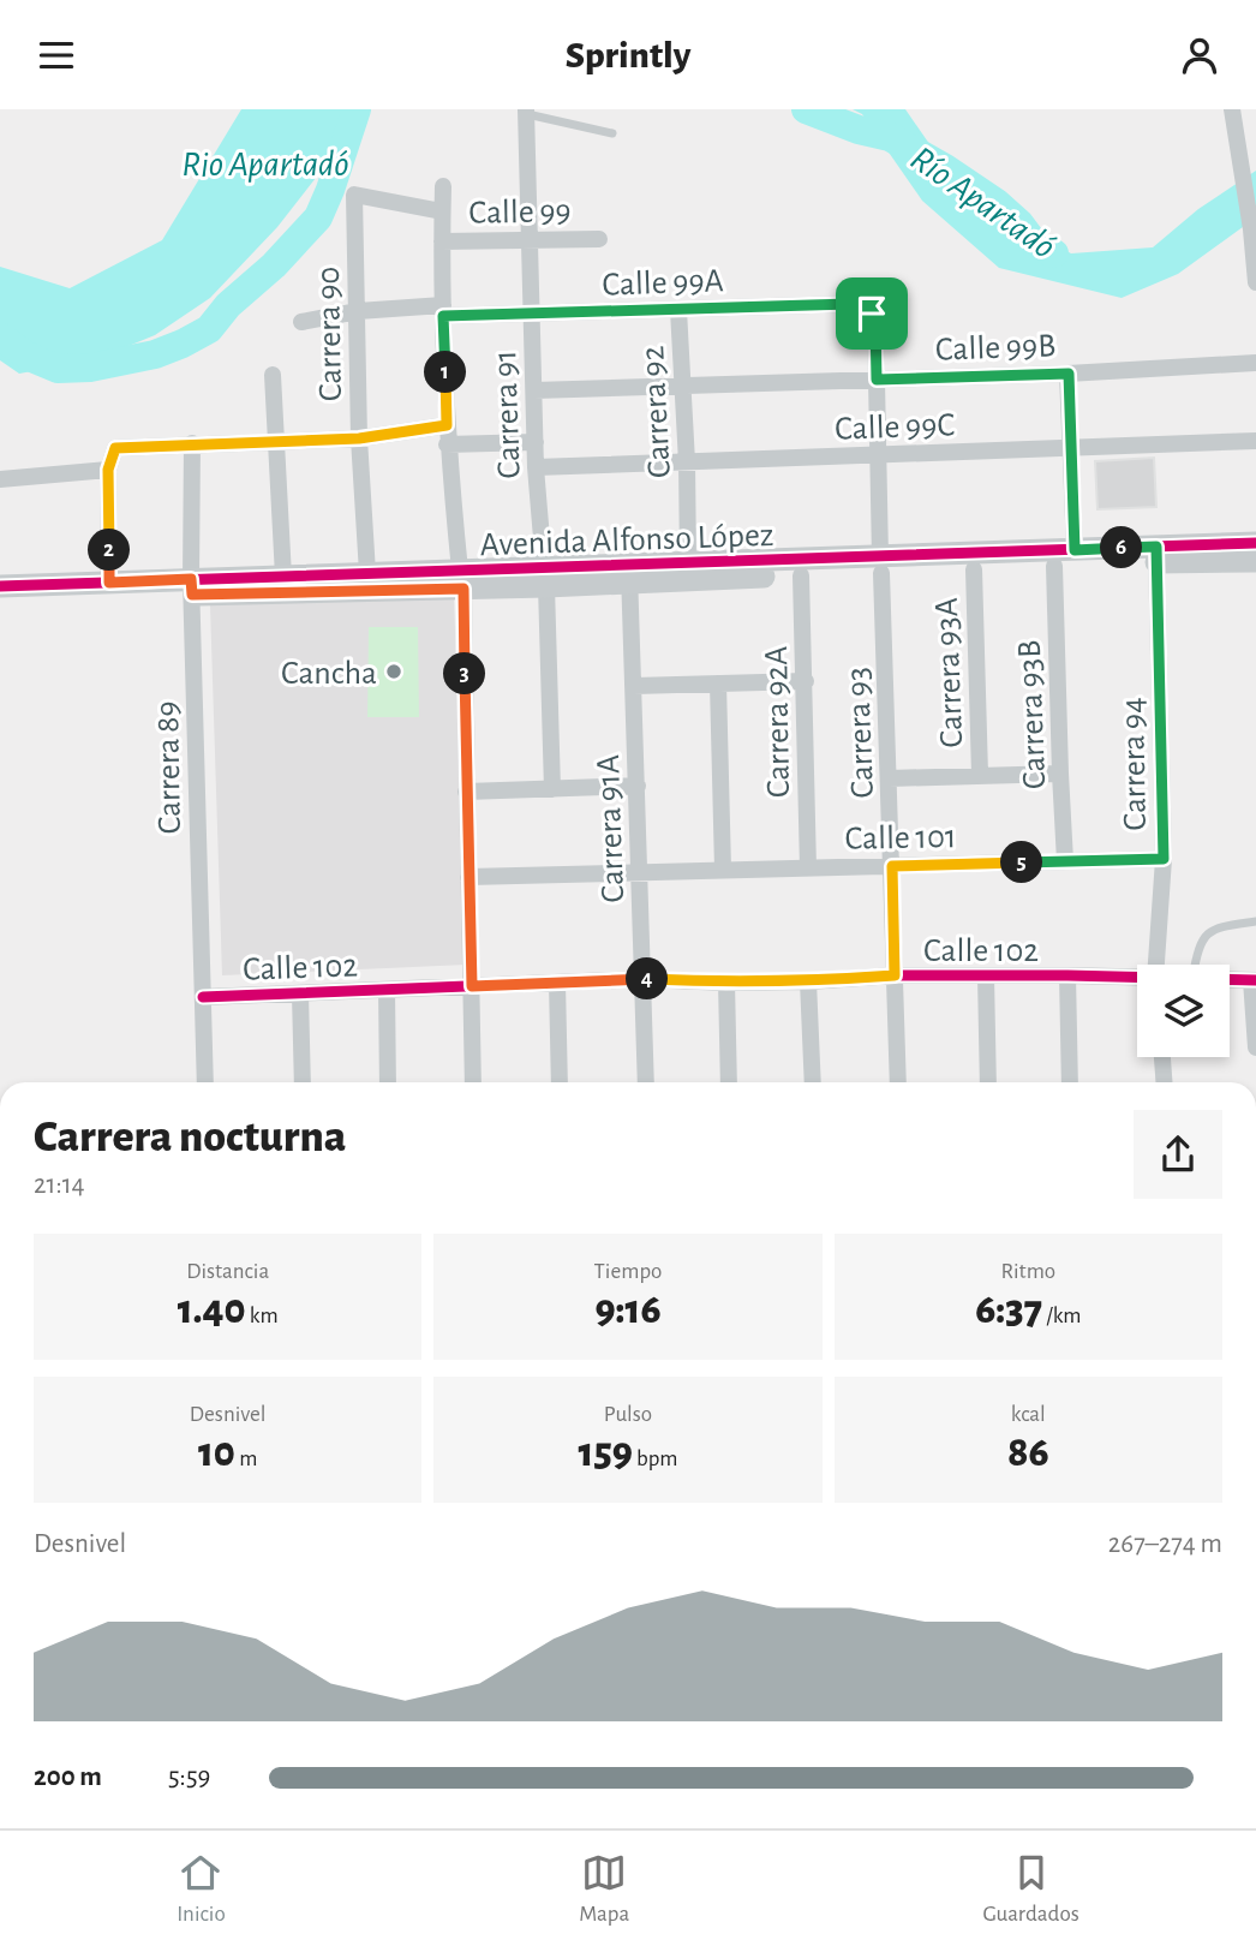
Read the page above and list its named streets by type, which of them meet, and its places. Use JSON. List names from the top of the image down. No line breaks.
{"streets":{"street":["Calle 99","Calle 99A","Carrera 90","Calle 99B","Carrera 92","Carrera 91","Calle 99C","Avenida Alfonso López","Carrera 93A","Carrera 93B","Carrera 92A","Carrera 93","Carrera 94","Carrera 89","Carrera 91A","Calle 101","Calle 102"]},"crossings":[["Calle 99","Carrera 91"],["Calle 99A","Carrera 90"],["Calle 99A","Carrera 92"],["Calle 99A","Carrera 91"],["Calle 99A","Carrera 93"],["Carrera 90","Avenida Alfonso López"],["Calle 99B","Carrera 92"],["Calle 99B","Carrera 91"],["Calle 99B","Carrera 93"],["Carrera 92","Calle 99C"],["Carrera 92","Avenida Alfonso López"],["Carrera 91","Calle 99C"],["Carrera 91","Avenida Alfonso López"],["Calle 99C","Carrera 93"],["Avenida Alfonso López","Carrera 93A"],["Avenida Alfonso López","Carrera 93B"],["Avenida Alfonso López","Carrera 92A"],["Avenida Alfonso López","Carrera 93"],["Avenida Alfonso López","Carrera 94"],["Avenida Alfonso López","Carrera 89"],["Avenida Alfonso López","Carrera 91A"],["Carrera 93B","Calle 101"],["Carrera 92A","Calle 101"],["Carrera 93","Calle 101"],["Carrera 93","Calle 102"],["Carrera 94","Calle 101"],["Carrera 89","Calle 102"],["Carrera 91A","Calle 101"],["Carrera 91A","Calle 102"]],"water":["Rio Apartadó","Río Apartadó"],"places":["Cancha"],"page":{"header":"Sprintly","pins":["1","6","2","3","5","4"],"heading":["Carrera nocturna","21:14"],"stats":[["Distancia","1.40 km"],["Tiempo","9:16"],["Ritmo","6:37 /km"],["Desnivel","10 m"],["Pulso","159 bpm"],["kcal","86"]],"chart":["Desnivel","267–274 m"],"list":[{"name":"200 m","note":"5:59"}],"tabs":["Inicio","Mapa","Guardados"]}}
